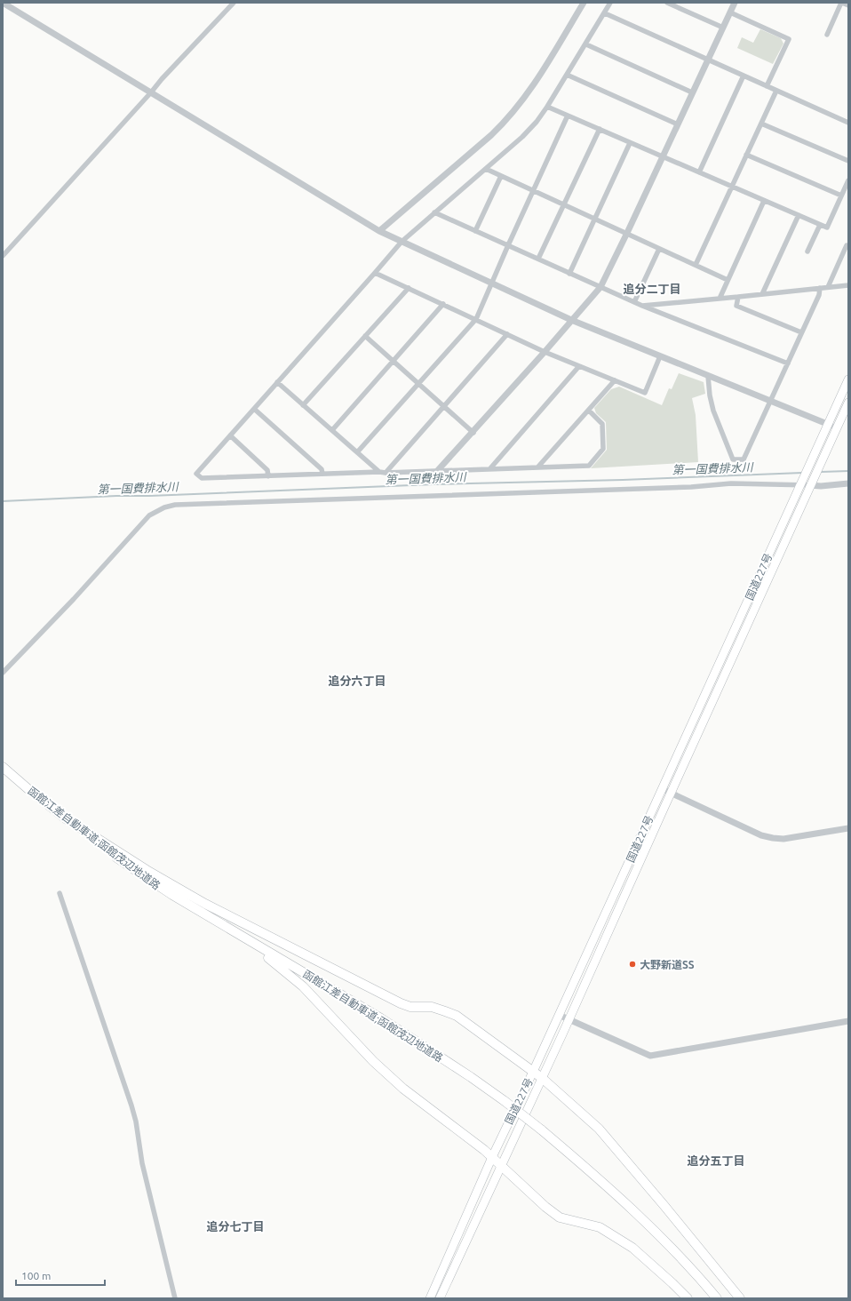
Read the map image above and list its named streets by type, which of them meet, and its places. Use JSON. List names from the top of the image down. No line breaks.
{"streets":{"highway":["国道227号","函館江差自動車道;函館茂辺地道路"]},"districts":["追分二丁目","追分六丁目","追分五丁目","追分七丁目"],"water":["第一国費排水川"],"places":["大野新道SS"],"scale_bar":"100 m"}
